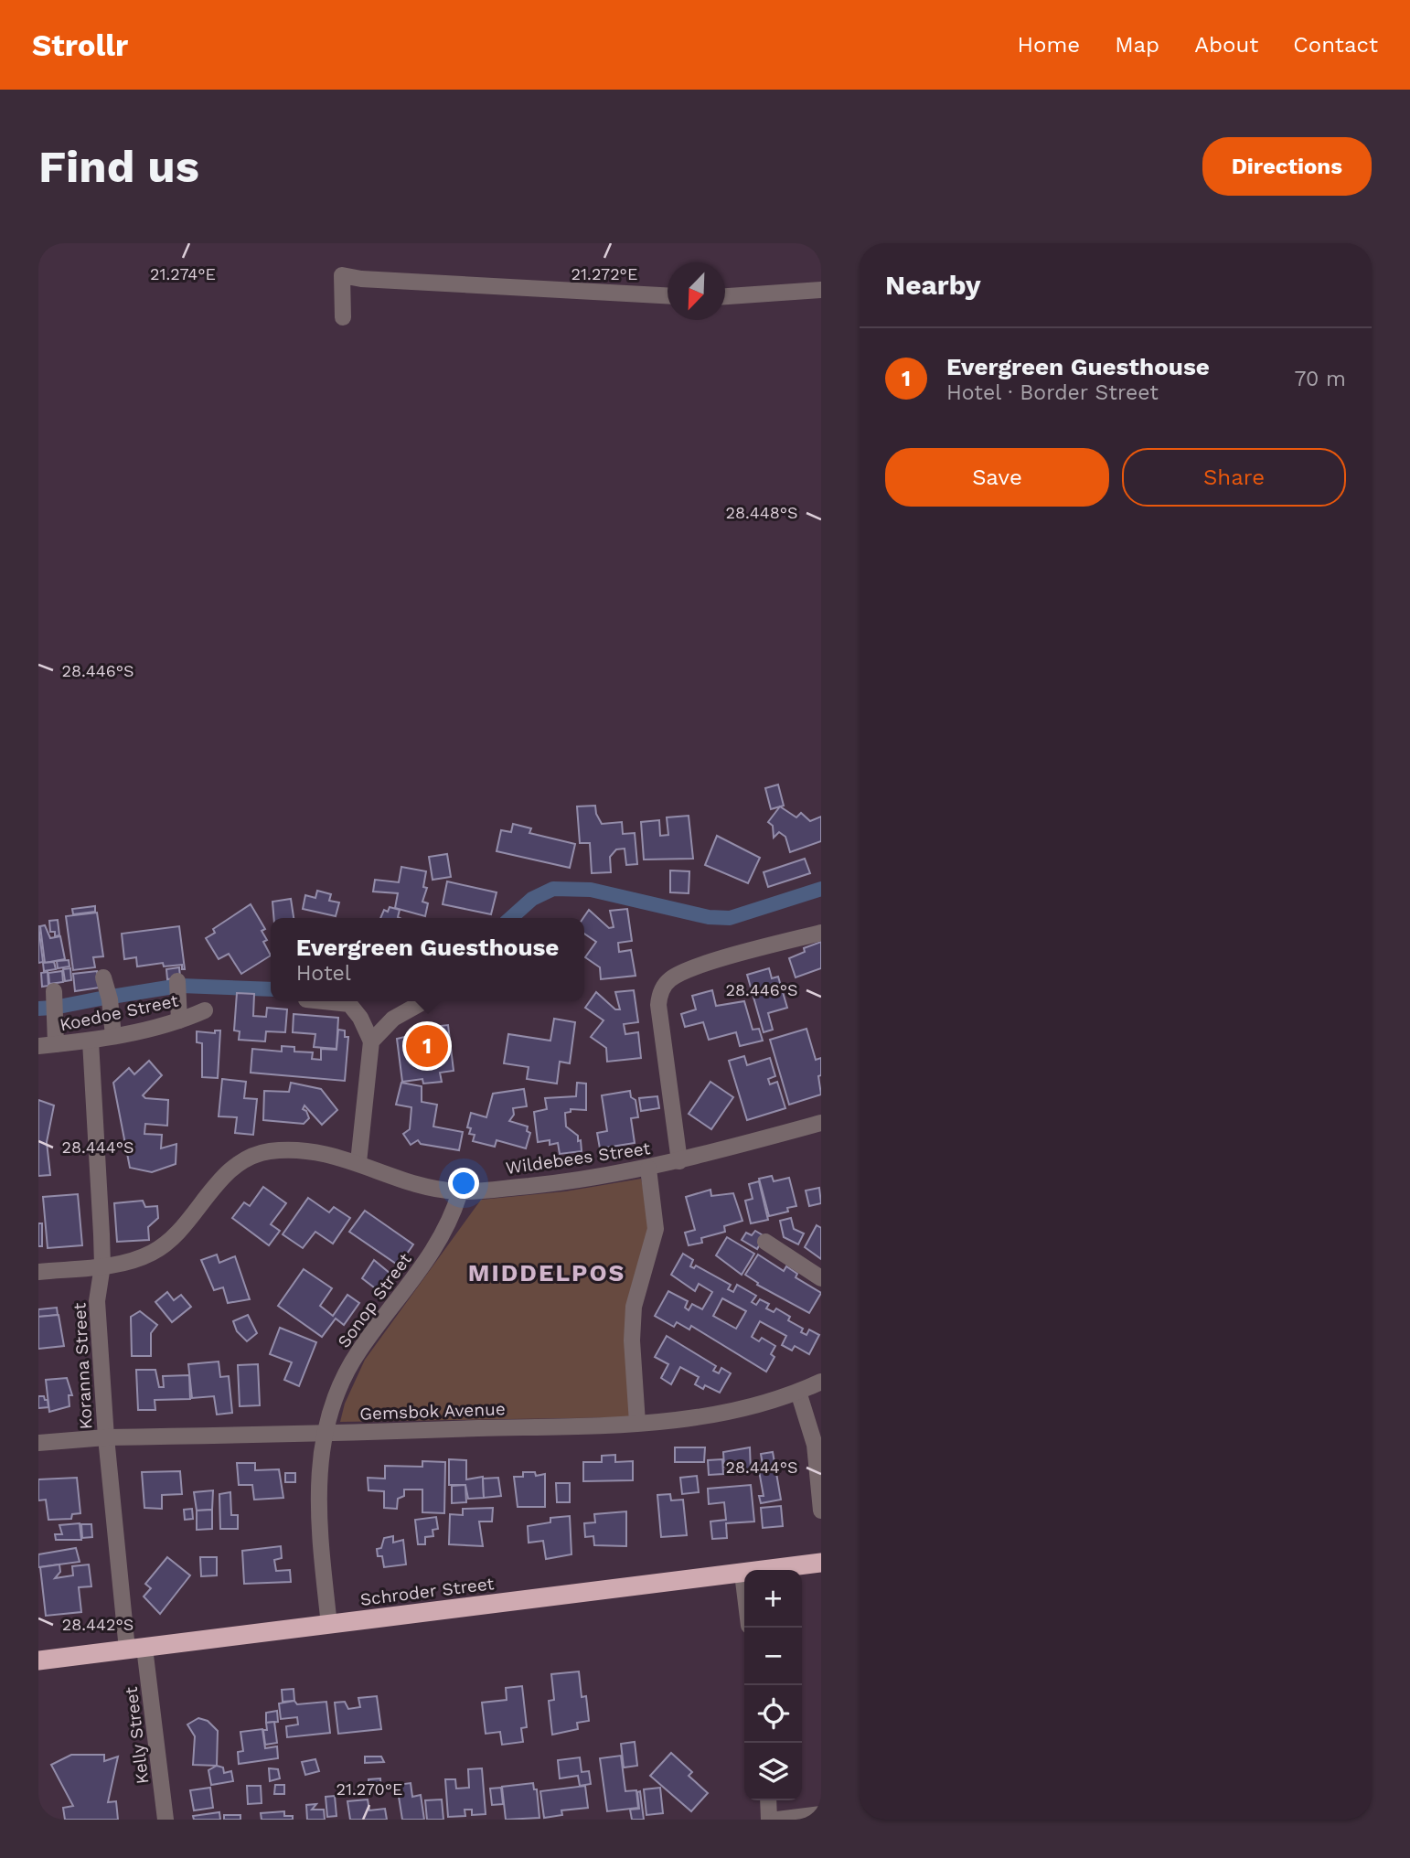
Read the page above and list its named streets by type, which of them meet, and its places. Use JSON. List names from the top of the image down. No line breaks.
{"streets":{"highway":["Schroder Street"],"street":["Koedoe Street","Wildebees Street","Sonop Street","Koranna Street","Gemsbok Avenue","Kelly Street"]},"crossings":[["Koedoe Street","Koranna Street"],["Wildebees Street","Sonop Street"],["Wildebees Street","Koranna Street"],["Sonop Street","Gemsbok Avenue"],["Sonop Street","Schroder Street"],["Koranna Street","Gemsbok Avenue"],["Koranna Street","Schroder Street"],["Koranna Street","Kelly Street"],["Schroder Street","Kelly Street"]],"districts":["MIDDELPOS"],"north":"bottom left","page":{"header":"Strollr","nav":["Home","Map","About","Contact"],"buttons":["Directions",["Save","Share"]],"title":"Find us","heading":"Nearby","list":[{"mark":"1","name":"Evergreen Guesthouse","note":"Hotel · Border Street","value":"70 m"}],"popup":["Evergreen Guesthouse","Hotel"],"pins":"1","map_buttons":["+","−"]},"coordinates":["21.274°E","21.272°E","28.448°S","28.446°S","28.444°S","28.442°S","21.270°E"]}
